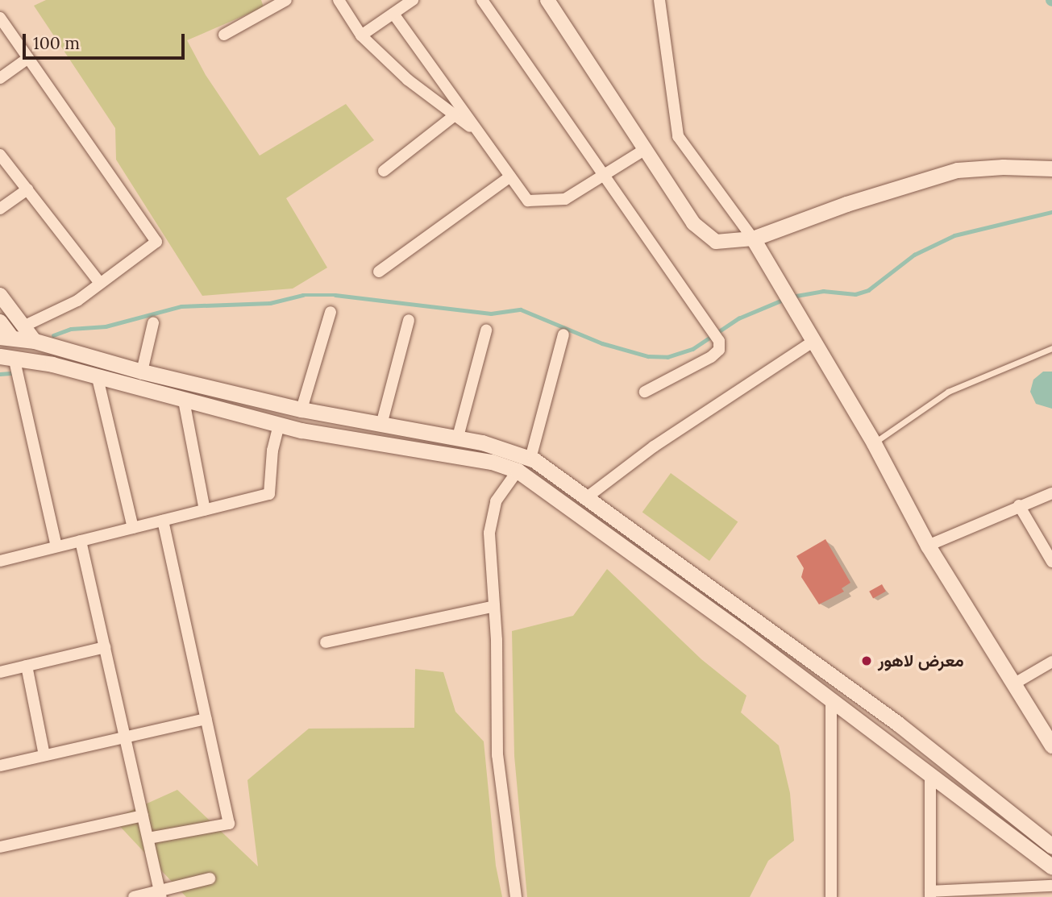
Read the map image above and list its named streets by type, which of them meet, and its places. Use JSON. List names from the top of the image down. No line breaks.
{"places":["معرض لاهور"],"scale_bar":"100 m"}
